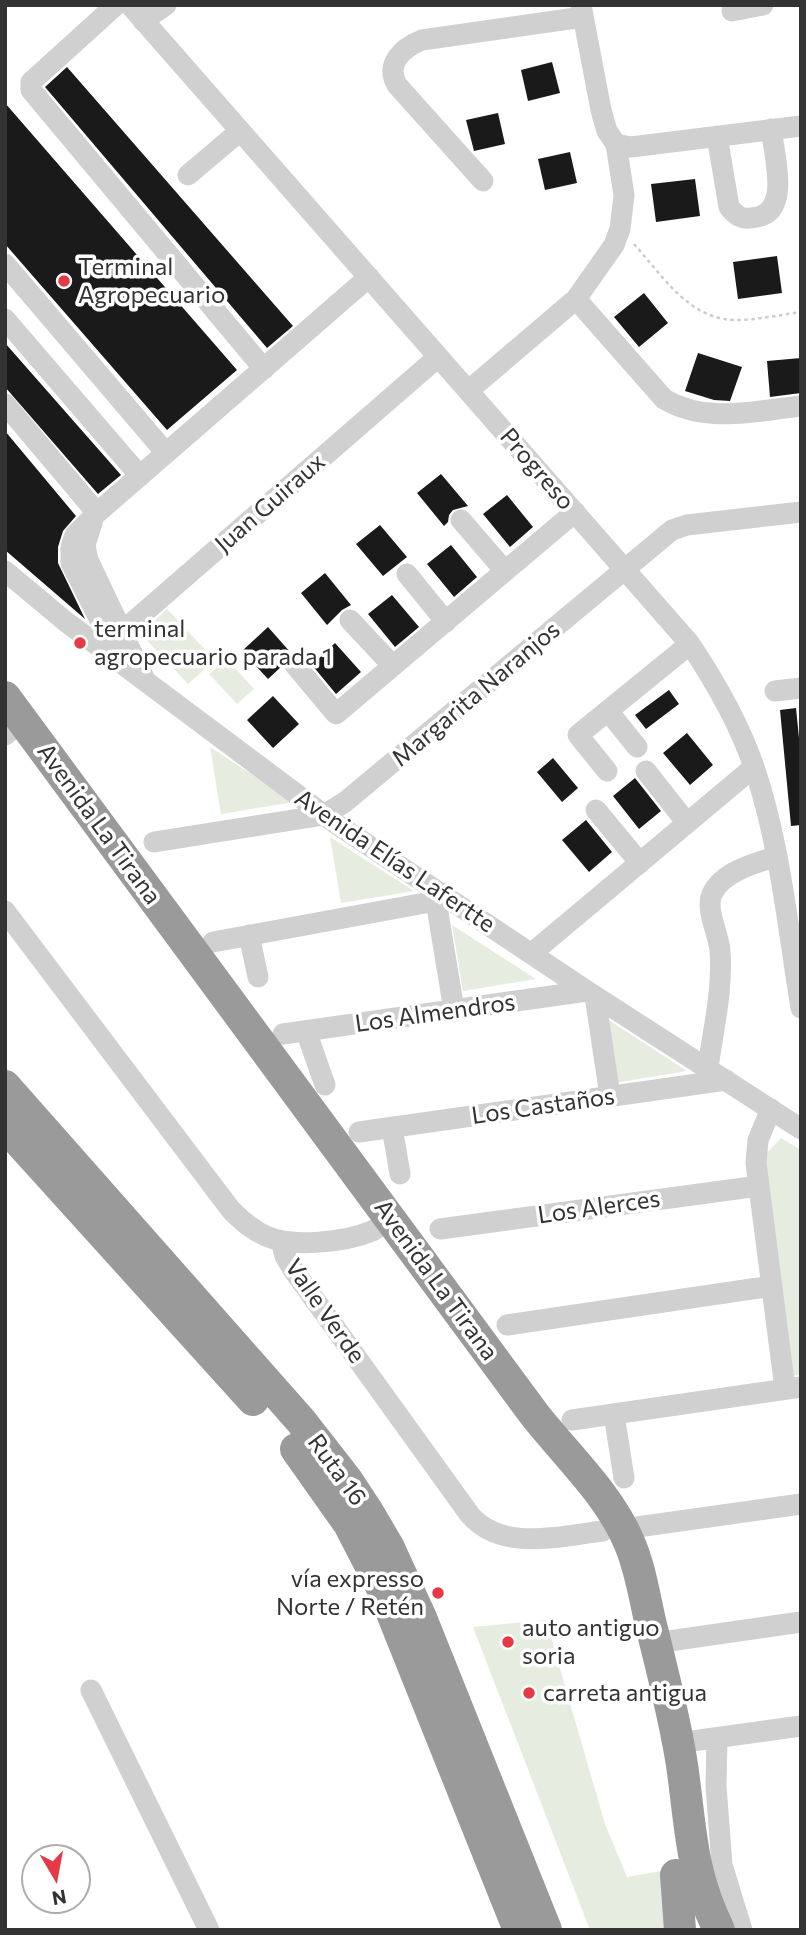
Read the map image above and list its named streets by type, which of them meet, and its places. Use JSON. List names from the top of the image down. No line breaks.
{"streets":{"highway":["Avenida La Tirana","Ruta 16"],"street":["Progreso","Juan Guiraux","Margarita Naranjos","Avenida Elías Lafertte","Los Almendros","Los Castaños","Los Alerces","Valle Verde"]},"crossings":[["Progreso","Juan Guiraux"],["Progreso","Margarita Naranjos"],["Juan Guiraux","Avenida Elías Lafertte"],["Margarita Naranjos","Avenida Elías Lafertte"],["Avenida La Tirana","Valle Verde"],["Avenida Elías Lafertte","Los Almendros"],["Avenida Elías Lafertte","Los Castaños"]],"places":["Terminal Agropecuario","terminal agropecuario parada 1","vía expresso Norte / Retén","auto antiguo soria","carreta antigua"],"north":"bottom"}
